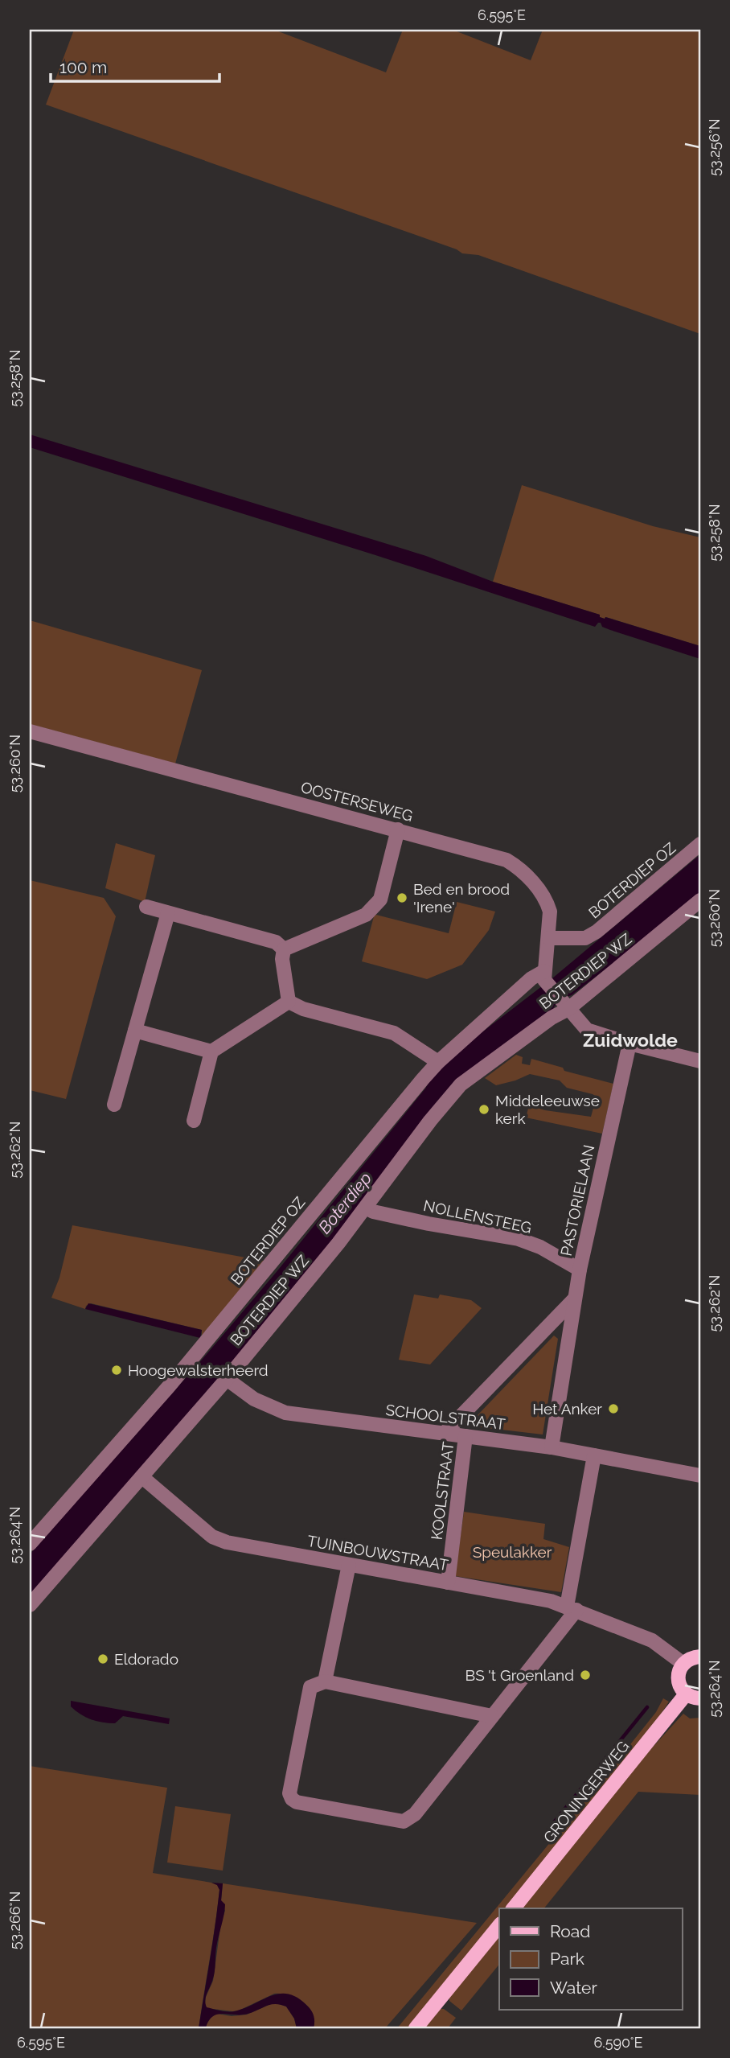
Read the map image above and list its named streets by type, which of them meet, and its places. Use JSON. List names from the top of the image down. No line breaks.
{"streets":{"main road":["GRONINGERWEG"],"street":["OOSTERSEWEG","BOTERDIEP OZ","BOTERDIEP WZ","PASTORIELAAN","NOLLENSTEEG","SCHOOLSTRAAT","KOOLSTRAAT","TUINBOUWSTRAAT"]},"crossings":[["OOSTERSEWEG","BOTERDIEP OZ"],["BOTERDIEP WZ","NOLLENSTEEG"],["BOTERDIEP WZ","SCHOOLSTRAAT"],["BOTERDIEP WZ","TUINBOUWSTRAAT"],["PASTORIELAAN","NOLLENSTEEG"],["PASTORIELAAN","SCHOOLSTRAAT"],["SCHOOLSTRAAT","KOOLSTRAAT"],["KOOLSTRAAT","TUINBOUWSTRAAT"]],"districts":["Zuidwolde"],"water":["Boterdiep"],"parks":["Speulakker"],"places":["Bed en brood 'Irene'","Middeleeuwse kerk","Hoogewalsterheerd","Het Anker","Eldorado","BS 't Groenland"],"legend":["Road","Park","Water"],"scale_bar":"100 m","coordinates":["6.595°E","53.256°N","53.258°N","53.260°N","53.262°N","53.264°N","53.266°N","6.590°E"]}
